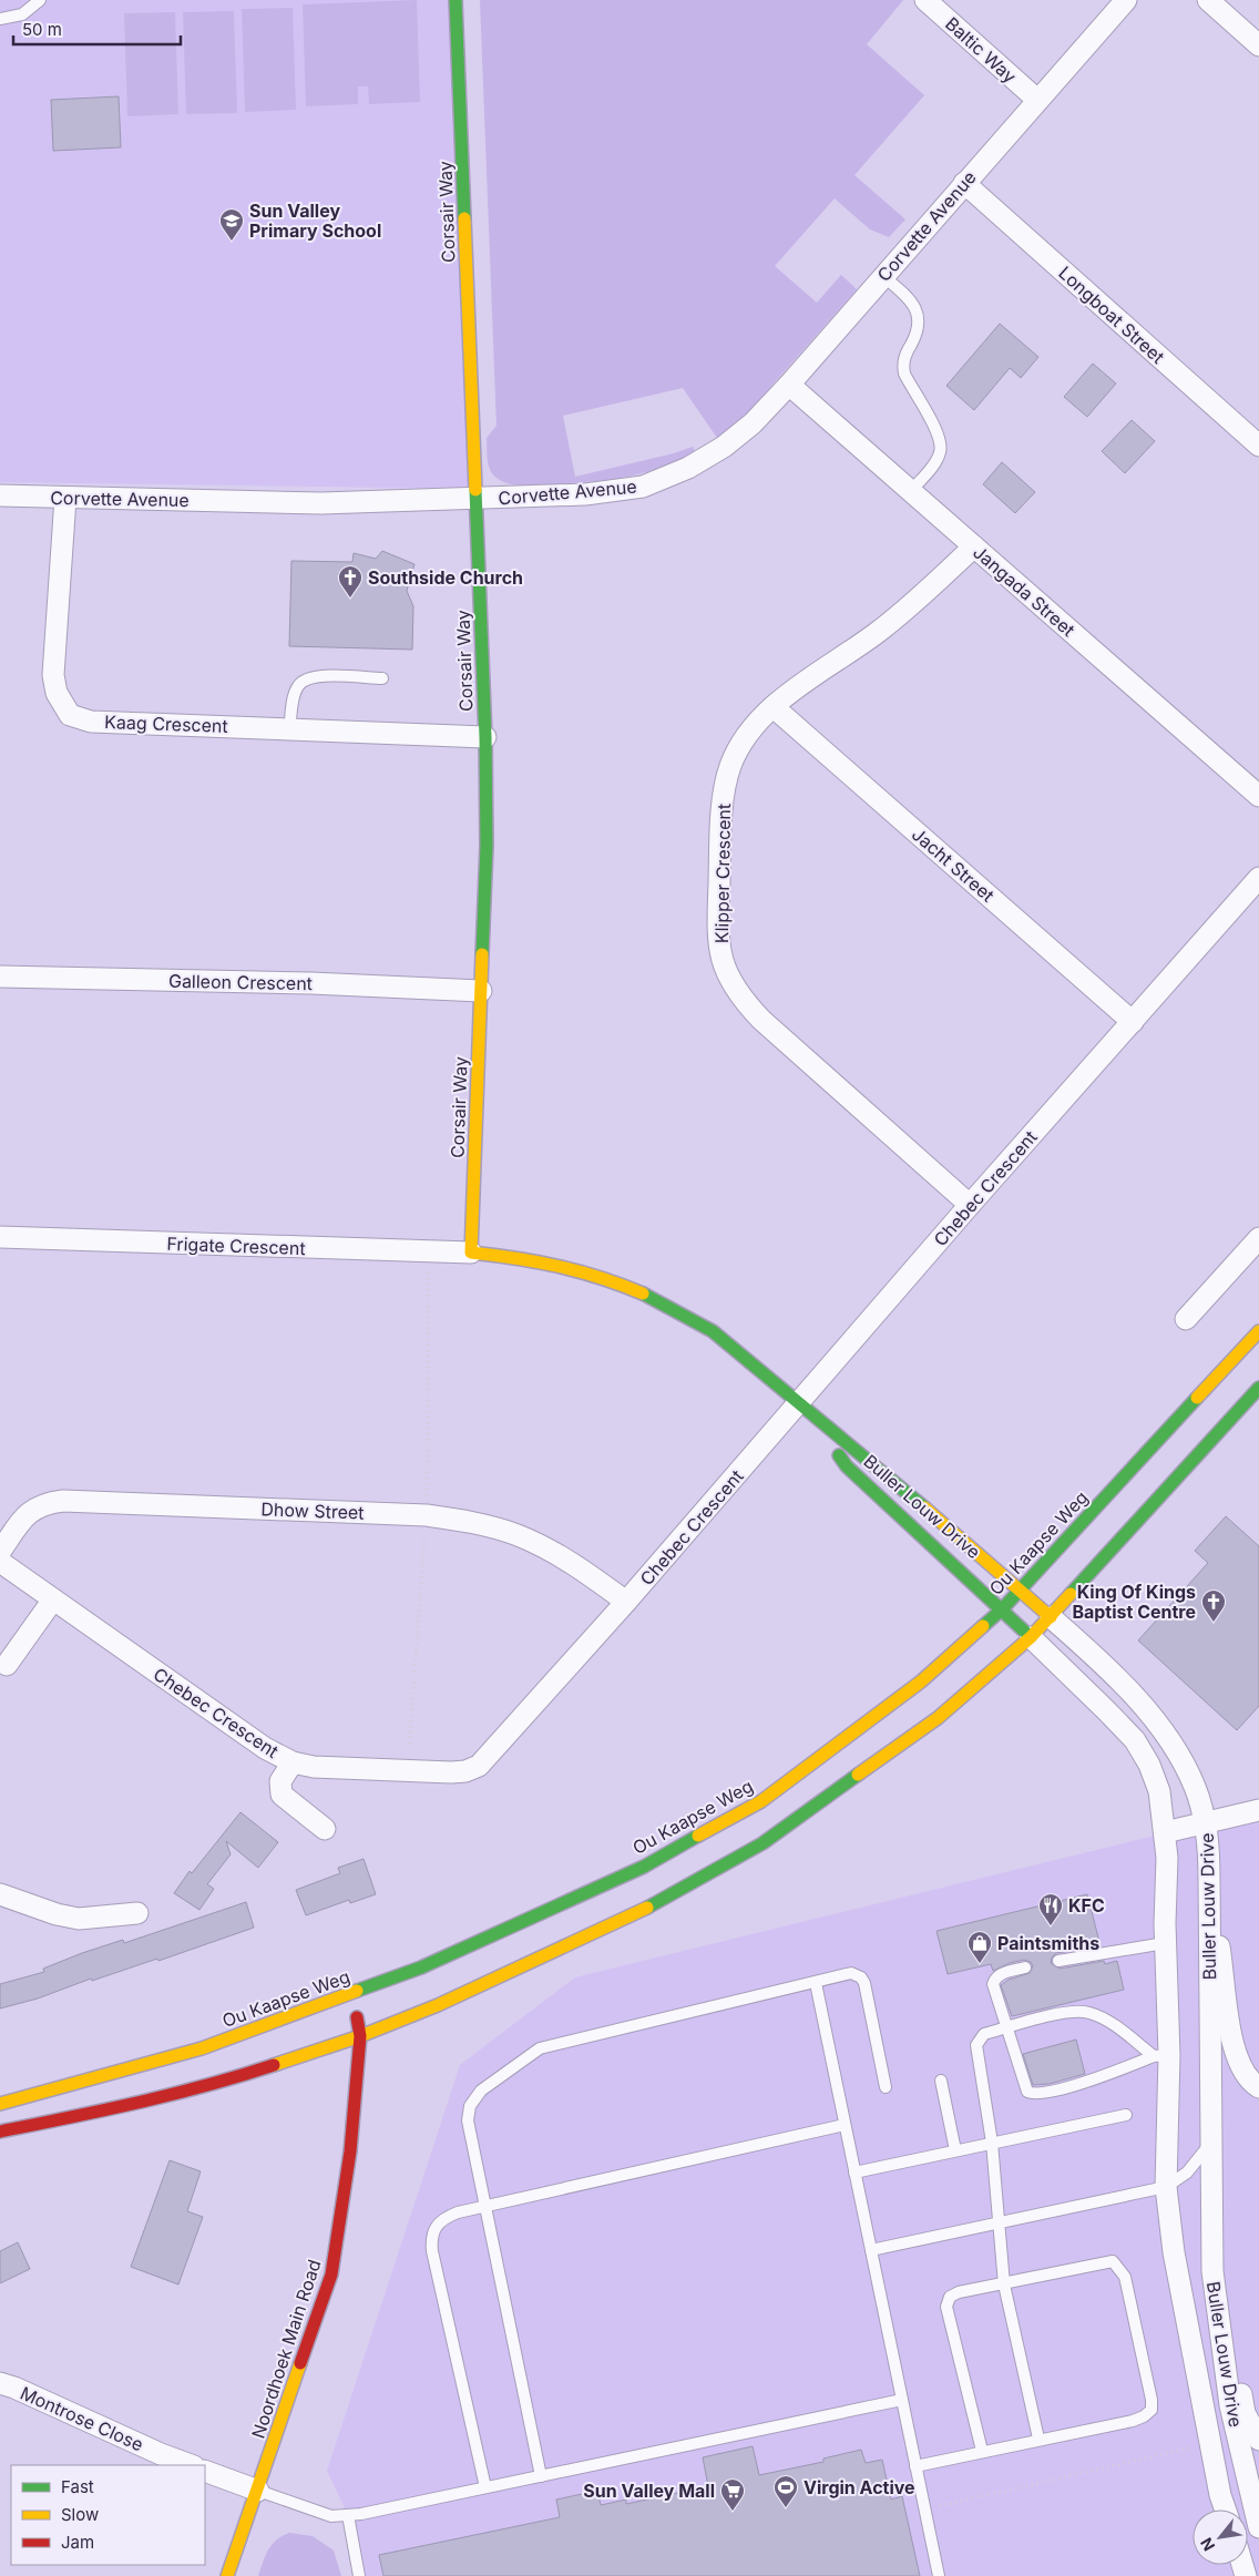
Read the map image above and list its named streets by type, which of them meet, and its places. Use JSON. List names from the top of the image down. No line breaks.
{"streets":{"main road":["Corsair Way","Buller Louw Drive","Ou Kaapse Weg","Noordhoek Main Road"],"street":["Baltic Way","Corvette Avenue","Longboat Street","Jangada Street","Kaag Crescent","Jacht Street","Klipper Crescent","Galleon Crescent","Chebec Crescent","Frigate Crescent","Dhow Street","Montrose Close"]},"crossings":[["Baltic Way","Corvette Avenue"],["Corsair Way","Corvette Avenue"],["Corsair Way","Kaag Crescent"],["Corsair Way","Galleon Crescent"],["Corsair Way","Frigate Crescent"],["Corsair Way","Buller Louw Drive"],["Corvette Avenue","Longboat Street"],["Corvette Avenue","Jangada Street"],["Corvette Avenue","Kaag Crescent"],["Jangada Street","Klipper Crescent"],["Jacht Street","Klipper Crescent"],["Jacht Street","Chebec Crescent"],["Klipper Crescent","Chebec Crescent"],["Chebec Crescent","Buller Louw Drive"],["Chebec Crescent","Dhow Street"],["Frigate Crescent","Buller Louw Drive"],["Buller Louw Drive","Ou Kaapse Weg"],["Ou Kaapse Weg","Noordhoek Main Road"]],"places":{"school or university":["Sun Valley Primary School"],"church":["Southside Church","King Of Kings Baptist Centre"],"restaurant":["KFC"],"shop":["Paintsmiths"],"sports":["Virgin Active"],"supermarket":["Sun Valley Mall"]},"legend":["Fast","Slow","Jam"],"scale_bar":"50 m","north":"bottom left"}
